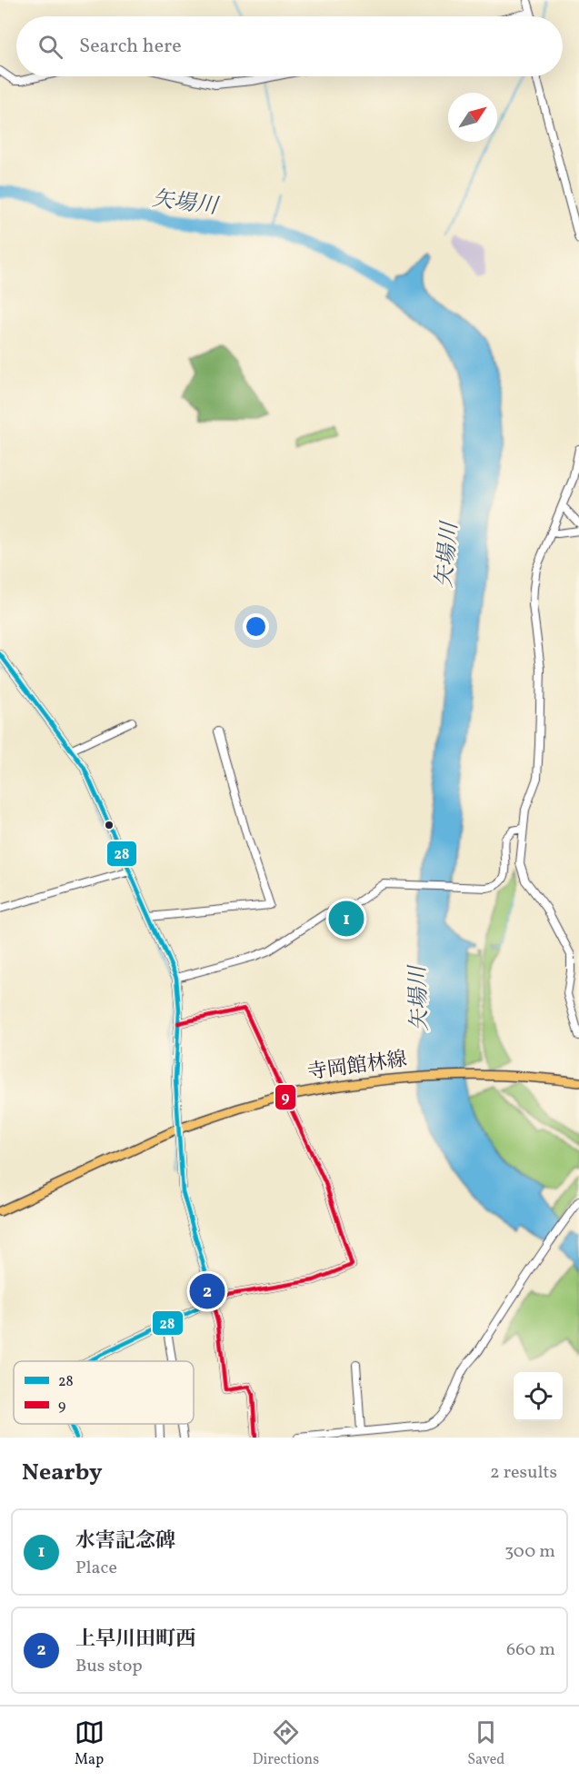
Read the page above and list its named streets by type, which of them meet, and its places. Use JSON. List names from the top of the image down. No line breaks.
{"streets":{"main road":["寺岡館林線"]},"water":["矢場川"],"lines":["transit line 28","transit line 9"],"legend":["28","9"],"north":"top right","page":{"search":"Search here","pins":["1","2"],"heading":["Nearby","2 results"],"list":[{"mark":"1","name":"水害記念碑","note":"Place","value":"300 m"},{"mark":"2","name":"上早川田町西","note":"Bus stop","value":"660 m"}],"nav":["Map","Directions","Saved"]}}
